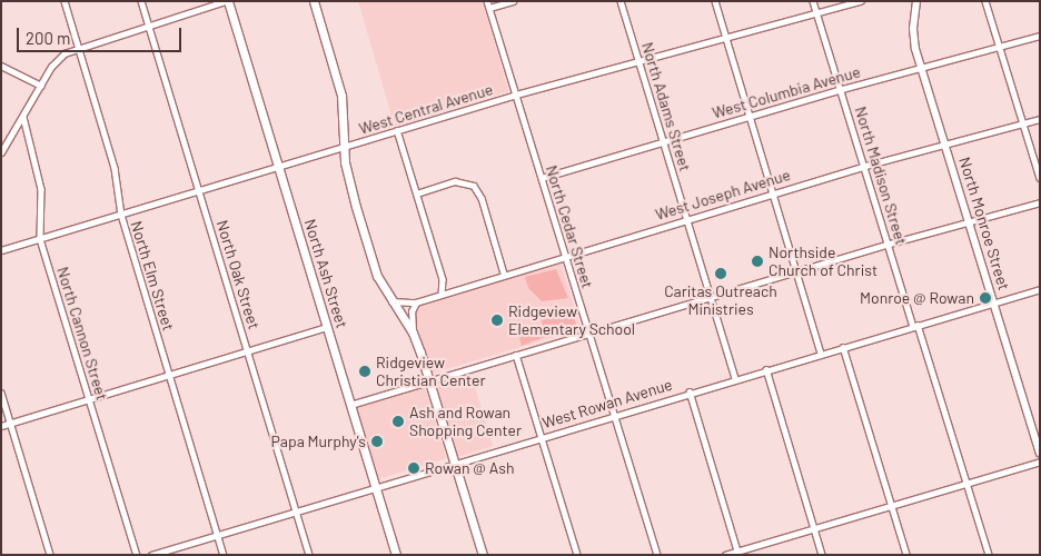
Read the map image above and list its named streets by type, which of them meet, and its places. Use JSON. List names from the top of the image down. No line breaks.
{"streets":{"main road":["North Monroe Street","North Ash Street"],"street":["West Columbia Avenue","North Adams Street","West Central Avenue","North Madison Street","West Joseph Avenue","North Cedar Street","North Oak Street","North Elm Street","North Cannon Street","West Rowan Avenue"]},"crossings":[["West Columbia Avenue","North Adams Street"],["West Columbia Avenue","North Madison Street"],["West Columbia Avenue","North Monroe Street"],["West Columbia Avenue","North Cedar Street"],["North Adams Street","West Central Avenue"],["North Adams Street","West Joseph Avenue"],["North Adams Street","West Rowan Avenue"],["West Central Avenue","North Madison Street"],["West Central Avenue","North Cedar Street"],["West Central Avenue","North Ash Street"],["West Central Avenue","North Oak Street"],["West Central Avenue","North Elm Street"],["West Central Avenue","North Cannon Street"],["North Madison Street","West Joseph Avenue"],["North Madison Street","West Rowan Avenue"],["West Joseph Avenue","North Monroe Street"],["West Joseph Avenue","North Cedar Street"],["North Monroe Street","West Rowan Avenue"],["North Cedar Street","West Rowan Avenue"],["North Ash Street","West Rowan Avenue"],["North Oak Street","West Rowan Avenue"],["North Elm Street","West Rowan Avenue"]],"places":["Northside Church of Christ","Caritas Outreach Ministries","Monroe @ Rowan","Ridgeview Elementary School","Ridgeview Christian Center","Ash and Rowan Shopping Center","Papa Murphy's","Rowan @ Ash"],"scale_bar":"200 m"}
